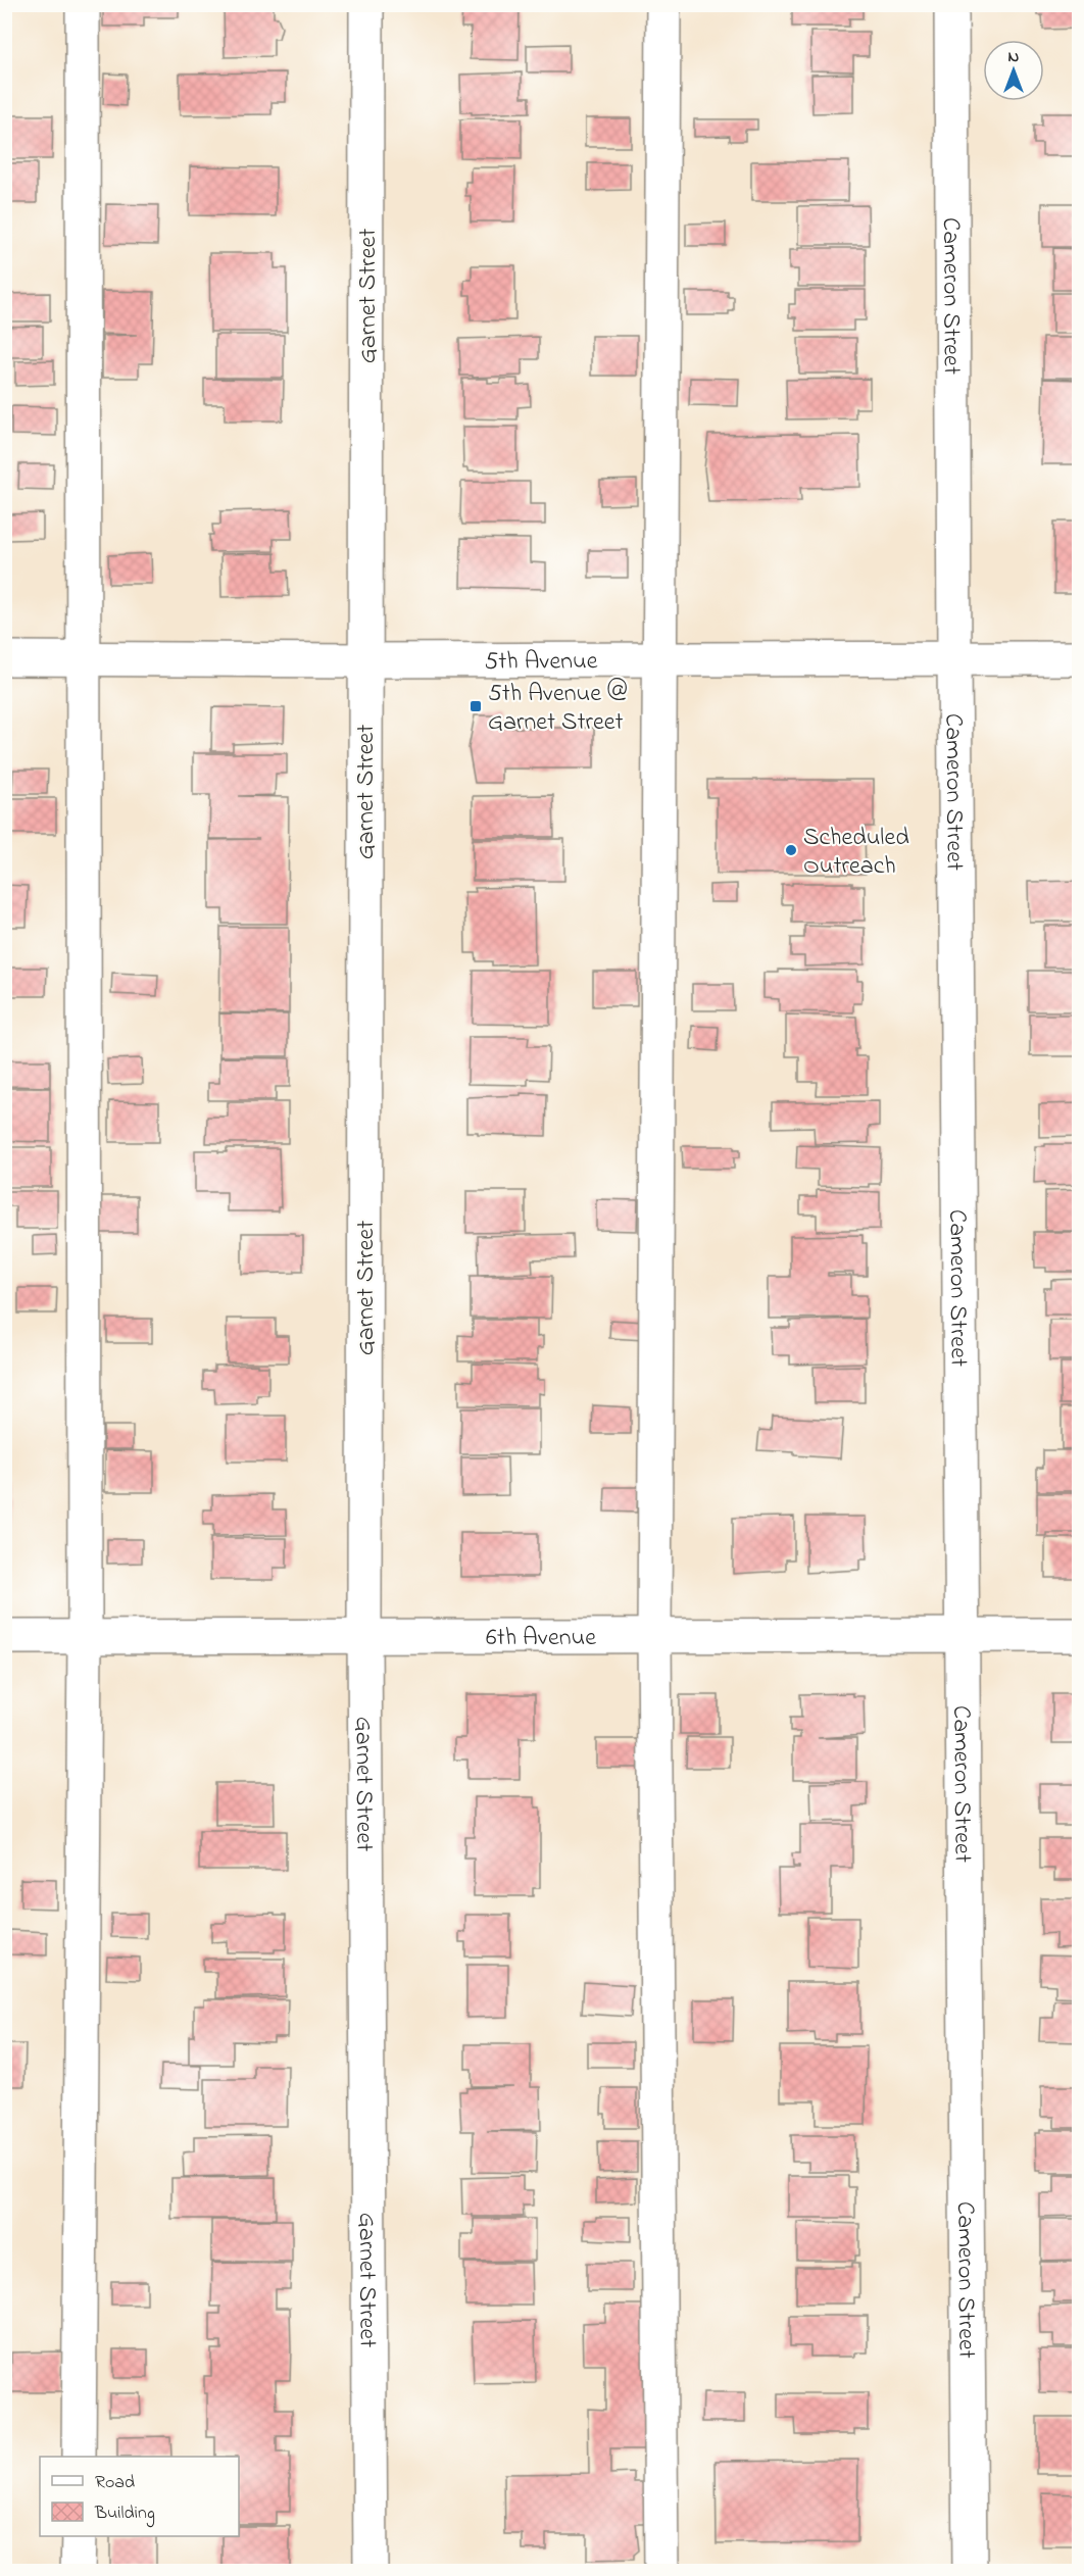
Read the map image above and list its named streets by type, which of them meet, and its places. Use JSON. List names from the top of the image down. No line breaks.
{"streets":{"street":["Garnet Street","Cameron Street","5th Avenue","6th Avenue"]},"crossings":[["Garnet Street","5th Avenue"],["Garnet Street","6th Avenue"],["Cameron Street","5th Avenue"],["Cameron Street","6th Avenue"]],"places":{"transit":["5th Avenue @ Garnet Street"],"other":["Scheduled Outreach"]},"legend":["Road","Building"],"north":"top"}
